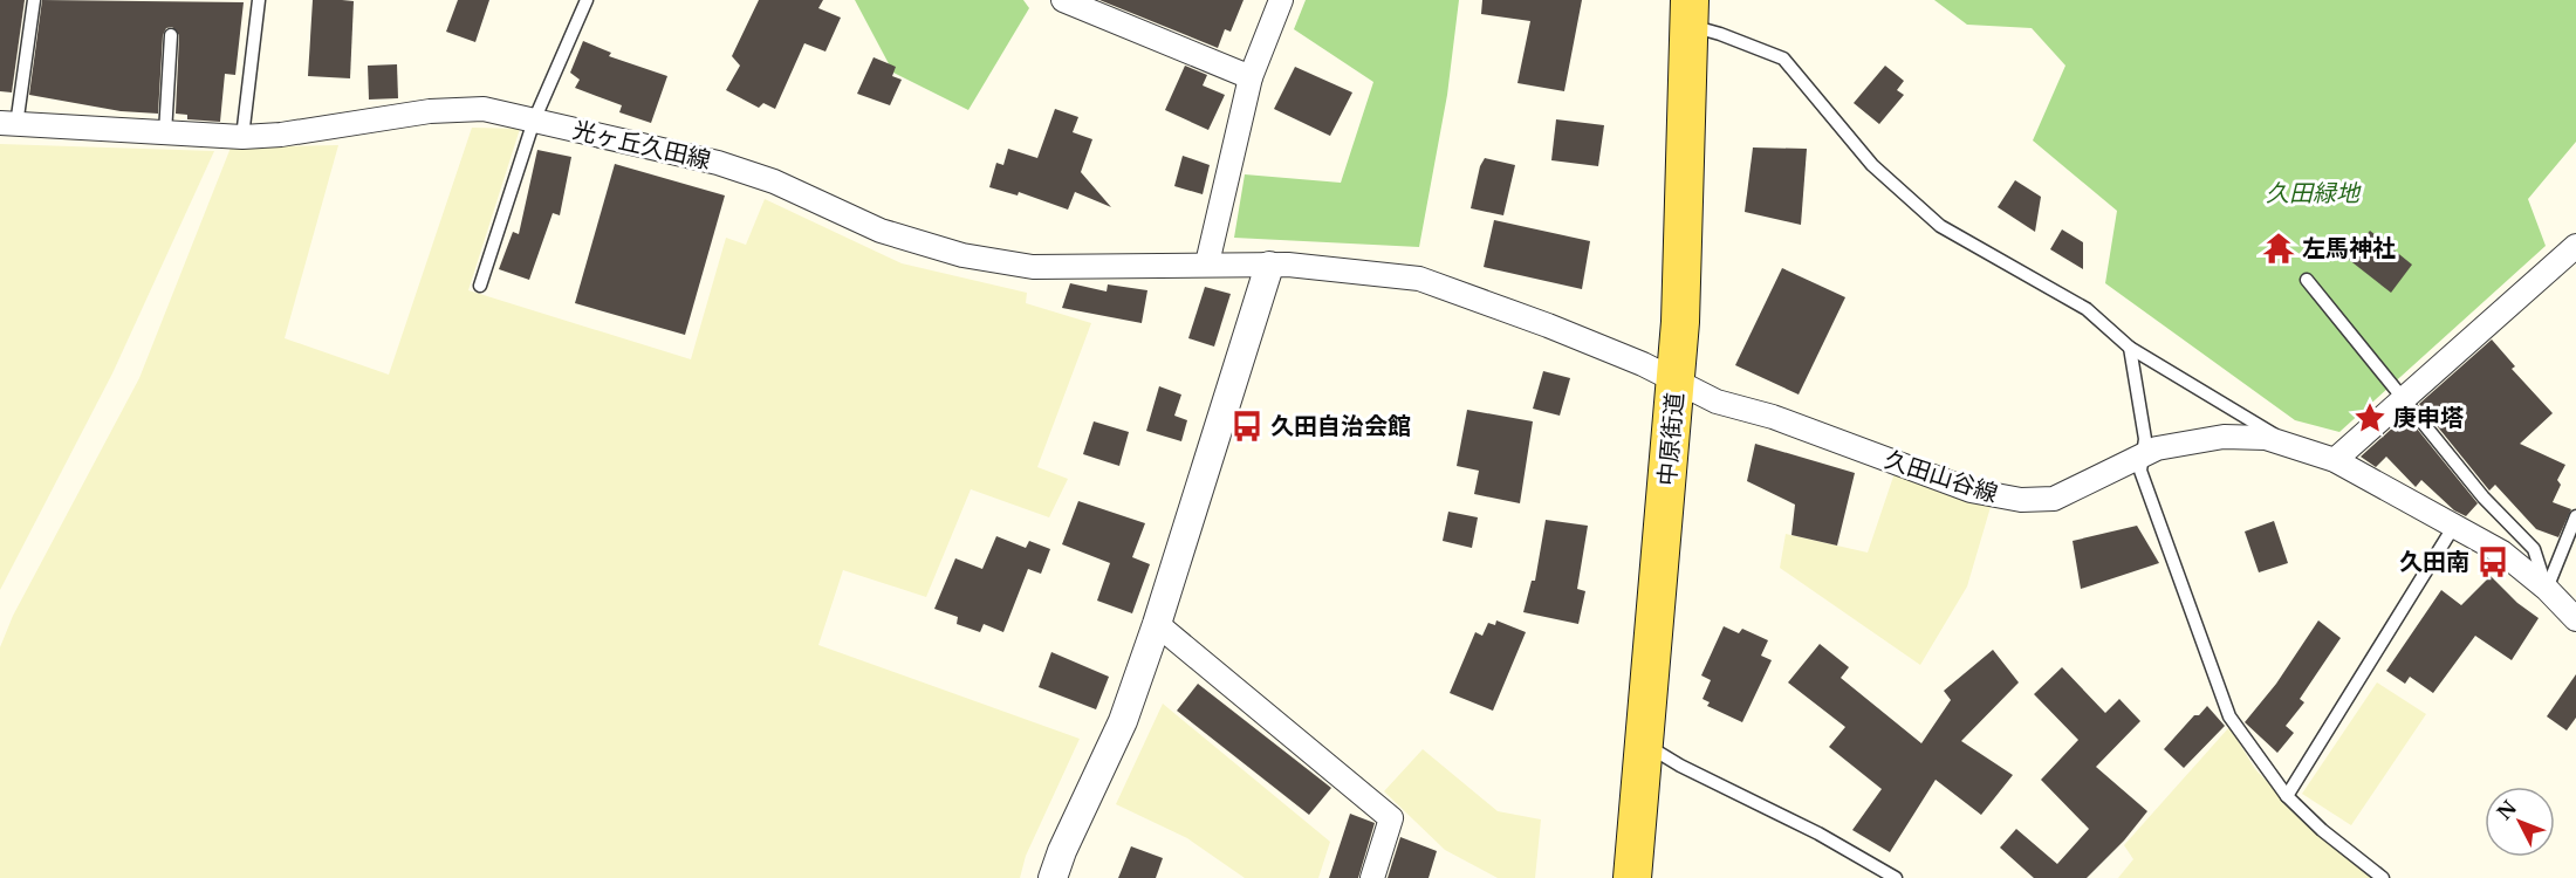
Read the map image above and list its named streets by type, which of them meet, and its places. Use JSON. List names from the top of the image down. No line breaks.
{"streets":{"main road":["中原街道"],"street":["光ヶ丘久田線","久田山谷線"]},"crossings":[["光ヶ丘久田線","久田山谷線"],["中原街道","久田山谷線"]],"parks":["久田緑地"],"places":{"temple":["左馬神社"],"place":["庚申塔"],"bus stop":["久田自治会館","久田南"]},"north":"top left"}
